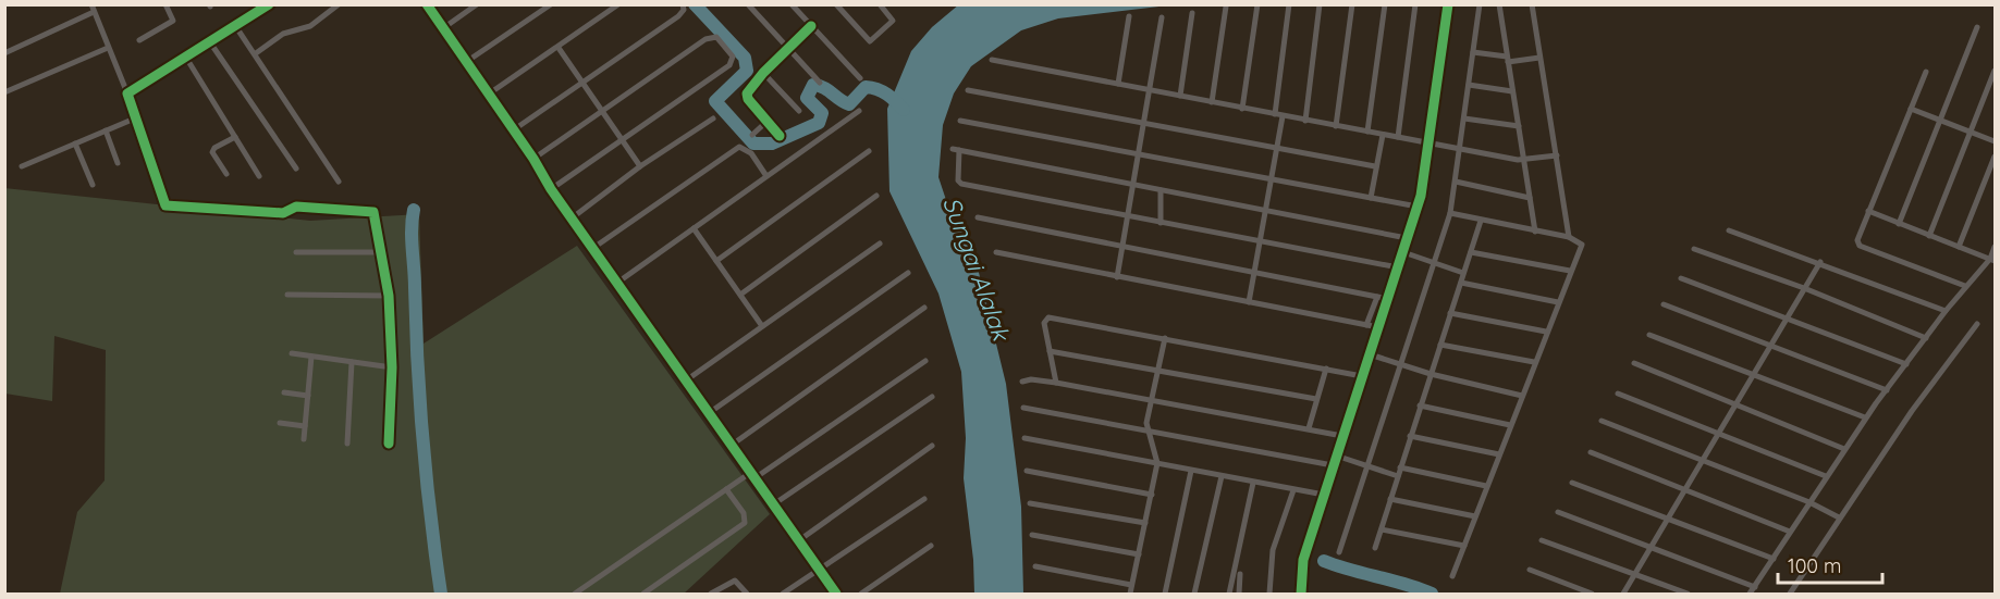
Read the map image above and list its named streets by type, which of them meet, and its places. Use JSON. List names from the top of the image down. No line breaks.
{"water":["Sungai Alalak"],"scale_bar":"100 m"}
